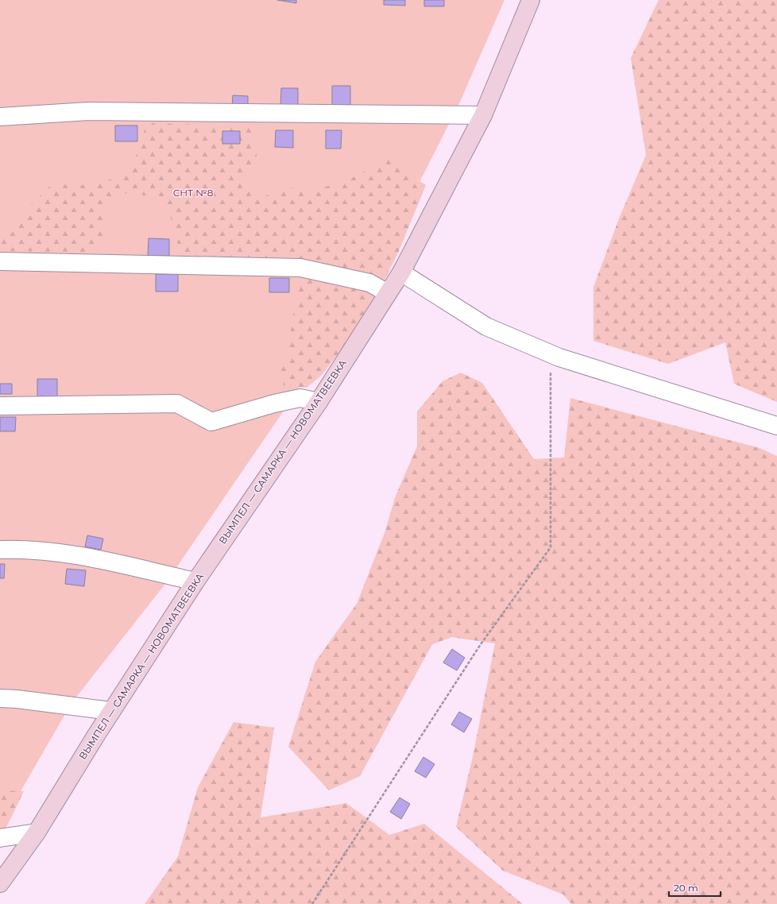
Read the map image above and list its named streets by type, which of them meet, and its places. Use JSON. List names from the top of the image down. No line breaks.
{"streets":{"main road":["ВЫМПЕЛ — САМАРКА — НОВОМАТВЕЕВКА"]},"parks":["СНТ №8"],"scale_bar":"20 m"}
